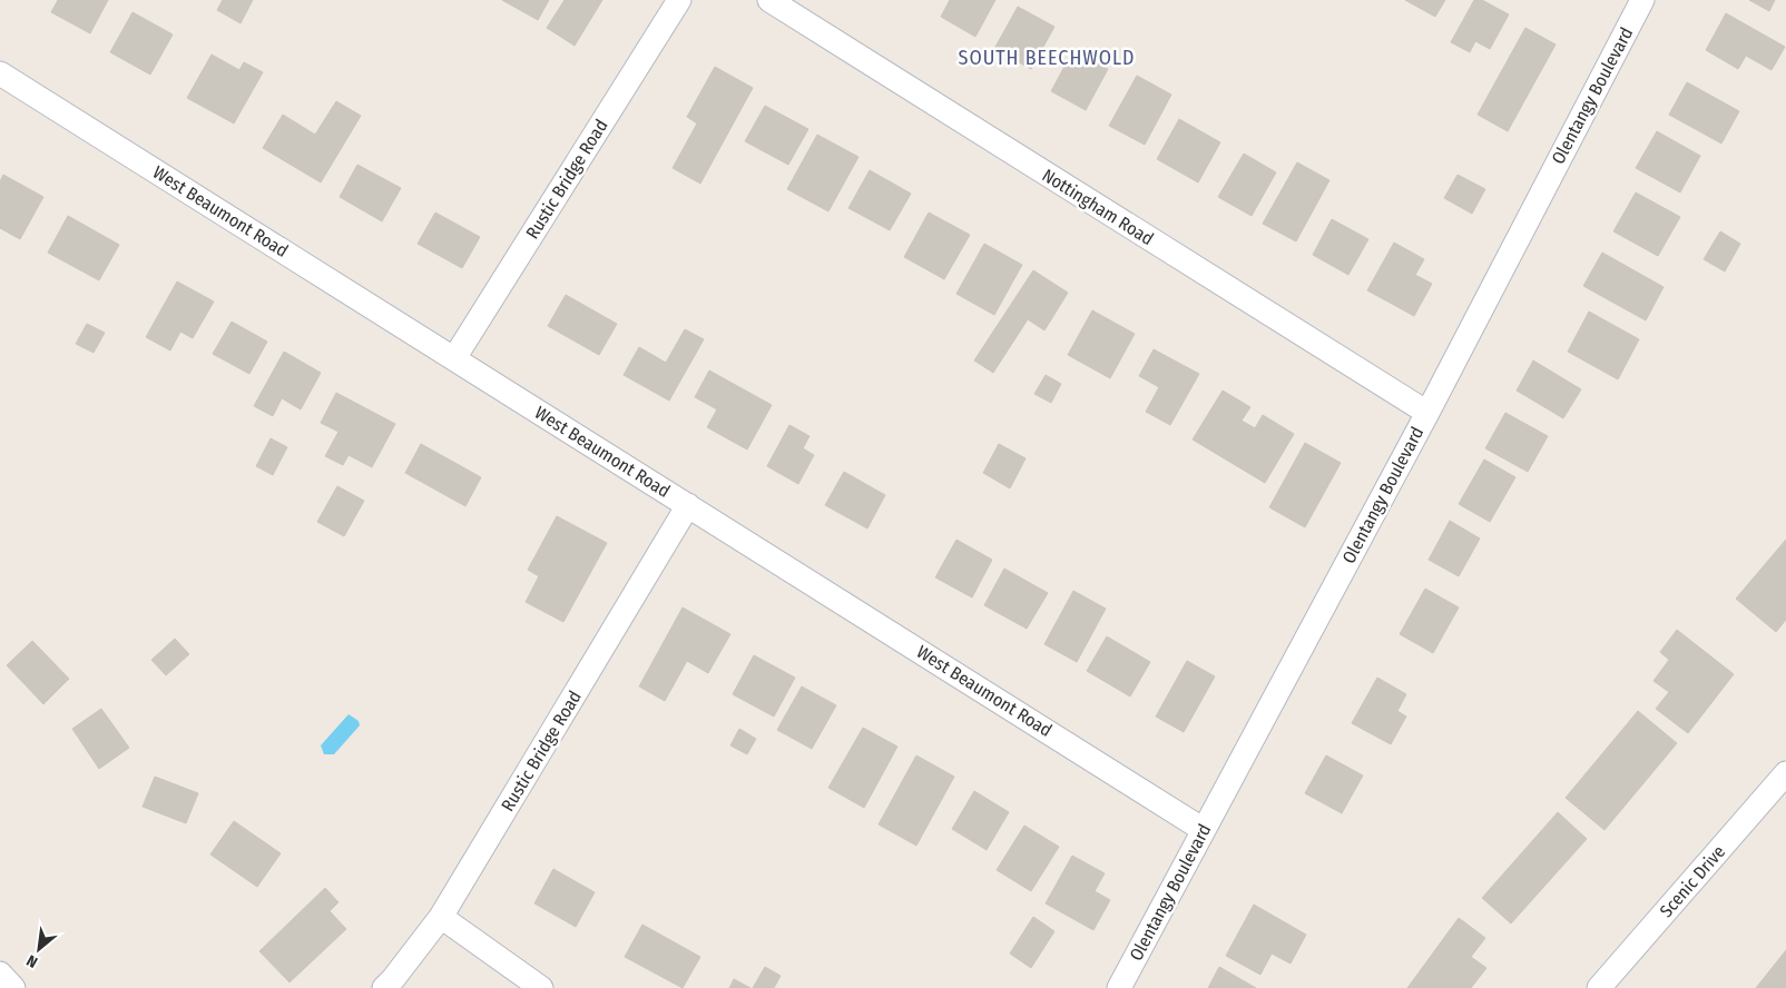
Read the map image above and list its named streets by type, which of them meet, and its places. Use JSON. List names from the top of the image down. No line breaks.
{"streets":{"street":["Olentangy Boulevard","Rustic Bridge Road","Nottingham Road","West Beaumont Road","Scenic Drive"]},"crossings":[["Olentangy Boulevard","Nottingham Road"],["Olentangy Boulevard","West Beaumont Road"],["Rustic Bridge Road","West Beaumont Road"]],"districts":["SOUTH BEECHWOLD"],"north":"bottom left"}
